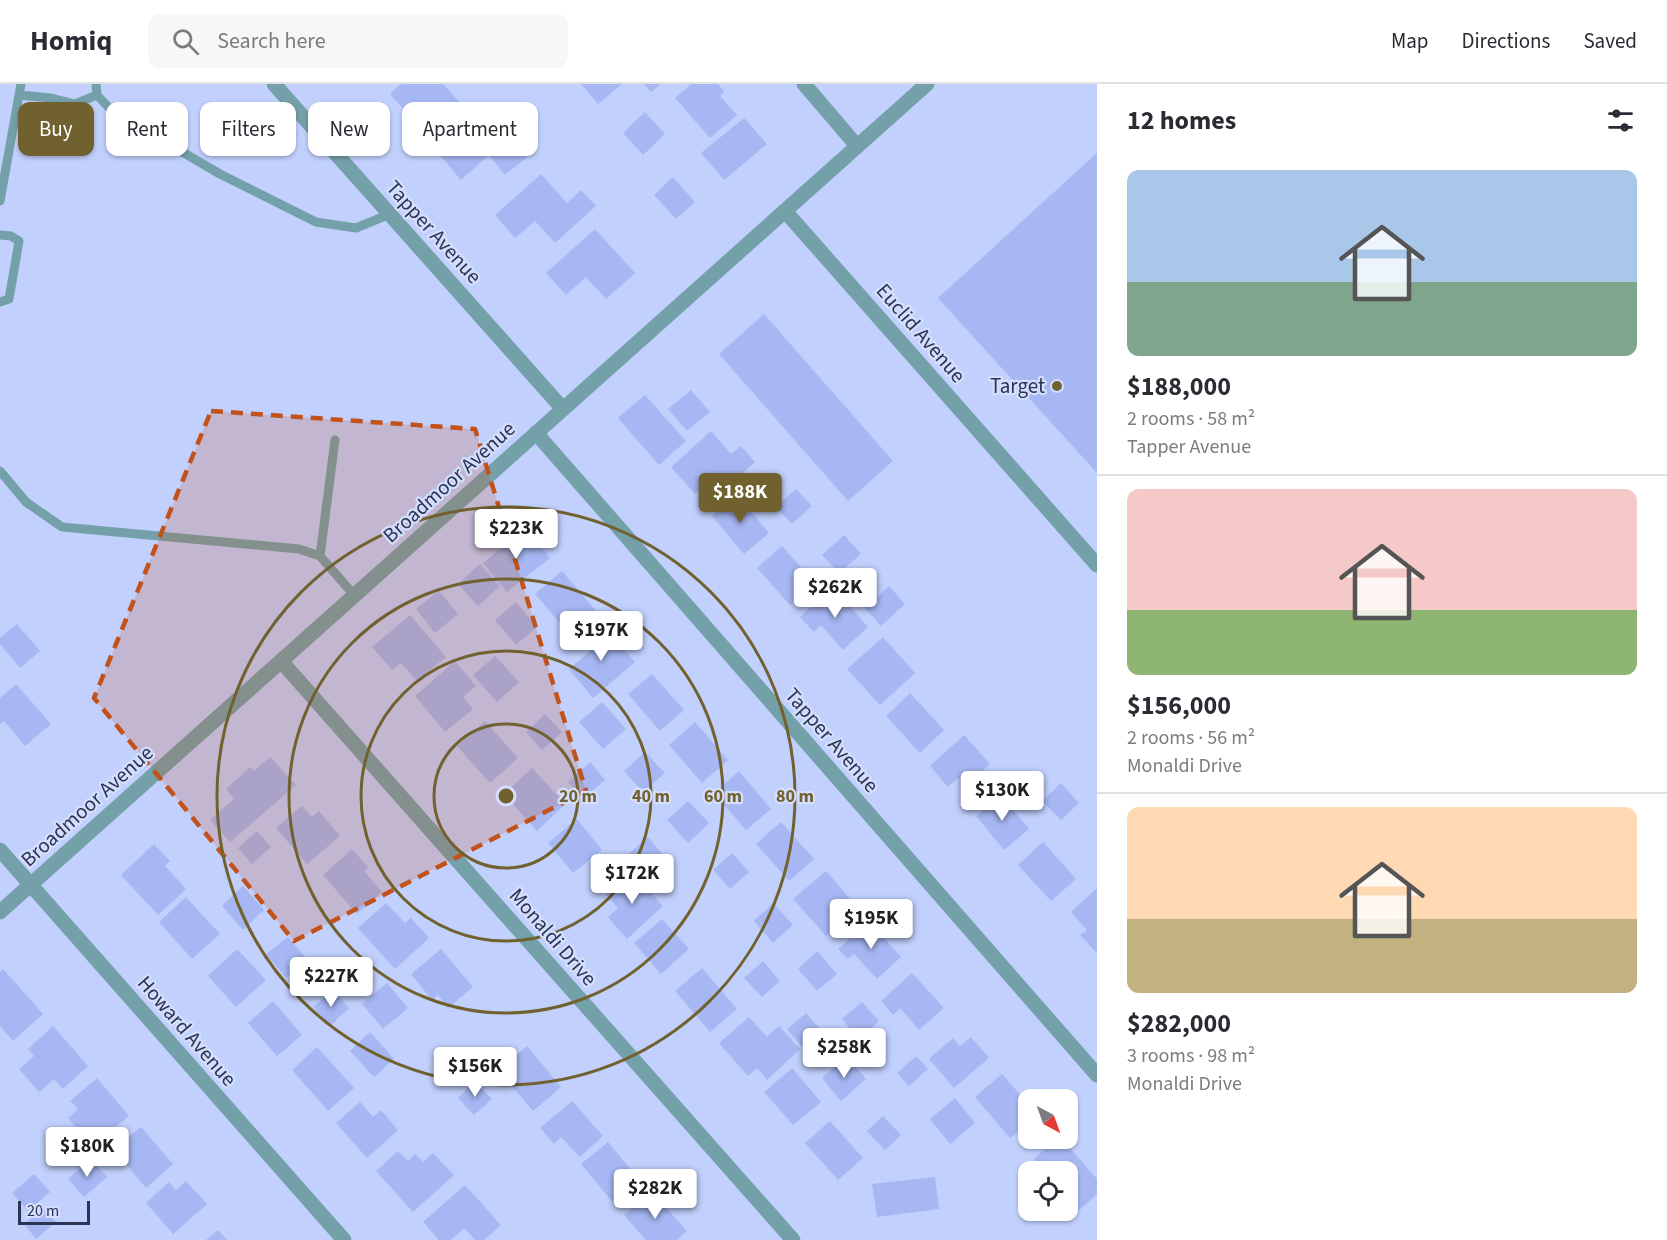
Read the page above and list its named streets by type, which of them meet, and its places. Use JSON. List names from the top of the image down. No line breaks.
{"streets":{"street":["Tapper Avenue","Euclid Avenue","Broadmoor Avenue","Monaldi Drive","Howard Avenue"]},"crossings":[["Tapper Avenue","Broadmoor Avenue"],["Euclid Avenue","Broadmoor Avenue"],["Broadmoor Avenue","Monaldi Drive"],["Broadmoor Avenue","Howard Avenue"]],"places":["Target"],"scale_bar":"20 m","north":"bottom right","page":{"header":"Homiq","search":"Search here","nav":["Map","Directions","Saved"],"heading":"12 homes","chip":["Buy","Rent","Filters","New","Apartment"],"list":[{"name":"$188,000","note":"2 rooms · 58 m² · Tapper Avenue"},{"name":"$156,000","note":"2 rooms · 56 m² · Monaldi Drive"},{"name":"$282,000","note":"3 rooms · 98 m² · Monaldi Drive"}],"price":["$188K","$223K","$262K","$197K","$130K","$172K","$195K","$227K","$258K","$156K","$180K","$282K"],"scale":"20 m"},"rings":["20 m","40 m","60 m","80 m"]}
